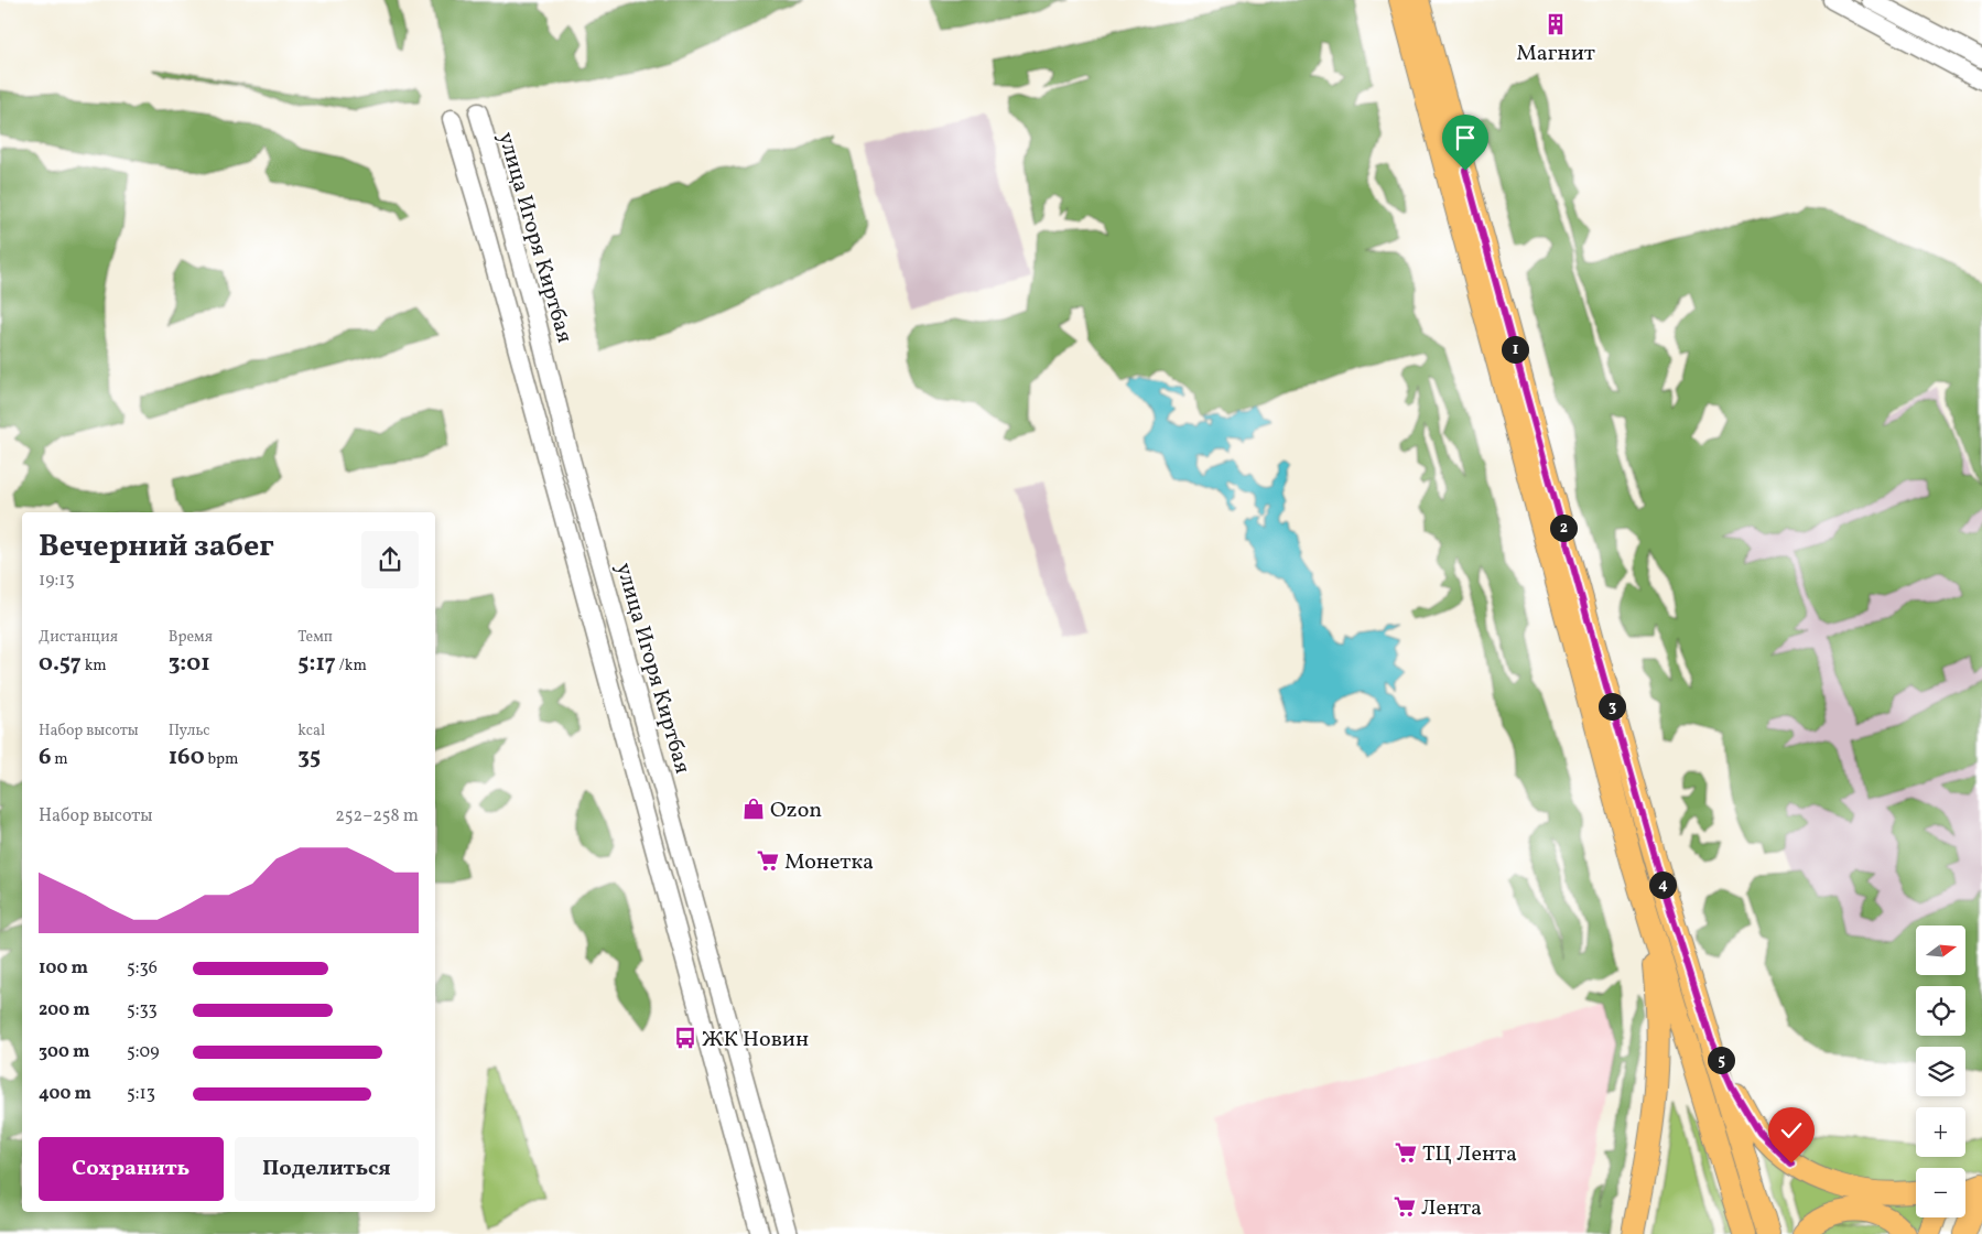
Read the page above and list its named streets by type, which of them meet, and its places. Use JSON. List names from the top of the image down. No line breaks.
{"streets":{"street":["улица Игоря Киртбая"]},"places":{"building":["Магнит"],"shop":["Ozon"],"supermarket":["Монетка","ТЦ Лента","Лента"],"bus stop":["ЖК Новин"]},"north":"right","page":{"pins":["1","2","3","4","5"],"heading":["Вечерний забег","19:13"],"stats":[["Дистанция","0.57 km"],["Время","3:01"],["Темп","5:17 /km"],["Набор высоты","6 m"],["Пульс","160 bpm"],["kcal","35"]],"chart":["Набор высоты","252–258 m"],"map_buttons":["+","−"],"list":[{"name":"100 m","note":"5:36"},{"name":"200 m","note":"5:33"},{"name":"300 m","note":"5:09"},{"name":"400 m","note":"5:13"}],"buttons":["Сохранить","Поделиться"]}}
